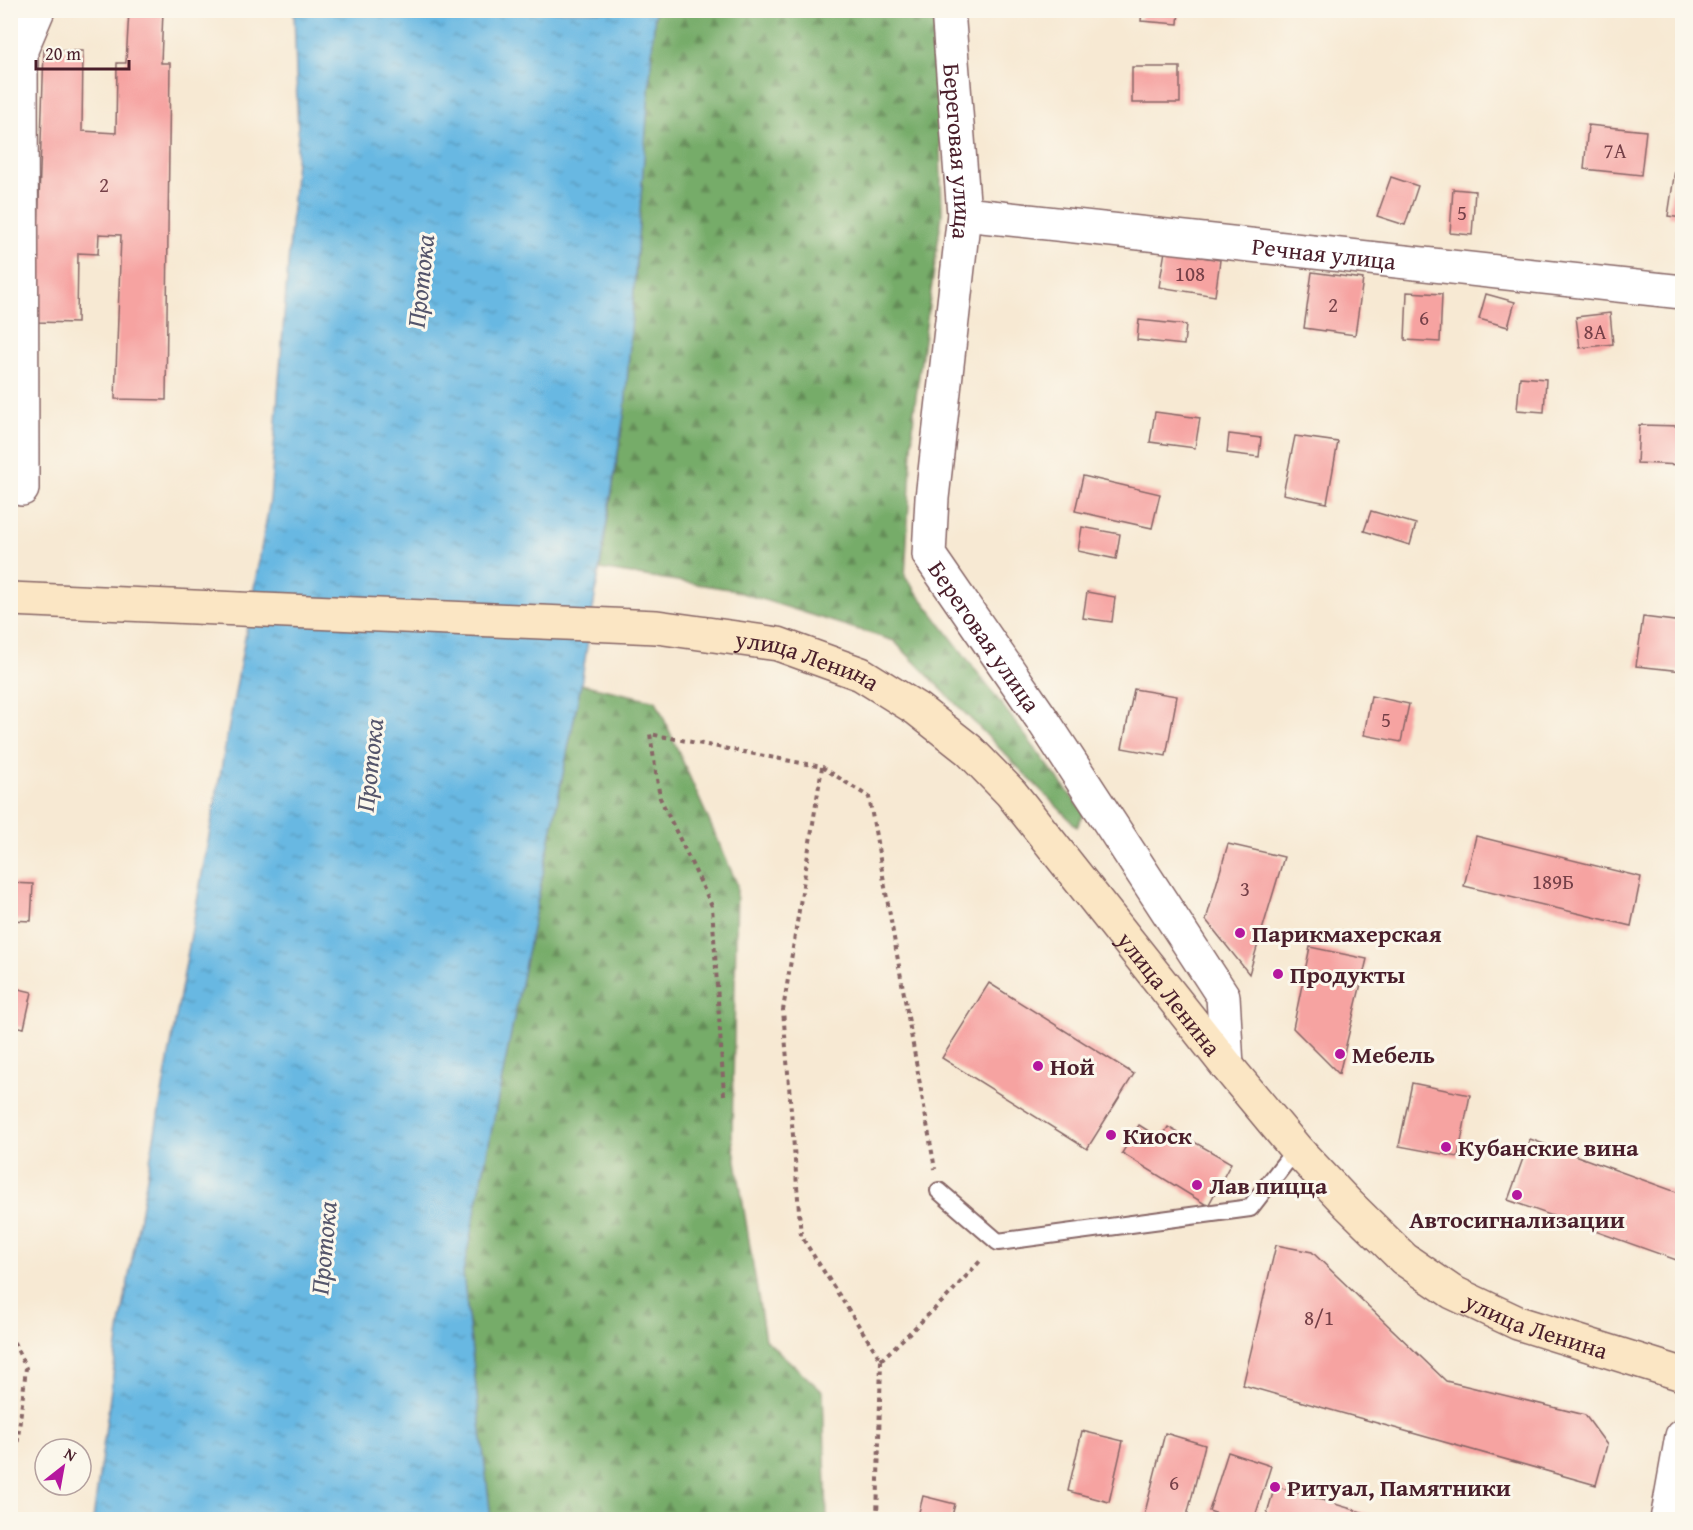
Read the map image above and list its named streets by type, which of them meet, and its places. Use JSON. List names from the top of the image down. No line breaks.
{"streets":{"main road":["улица Ленина"],"street":["Береговая улица","Речная улица"]},"crossings":[["Береговая улица","Речная улица"],["Береговая улица","улица Ленина"]],"water":["Протока"],"places":["Парикмахерская","Продукты","Мебель","Ной","Киоск","Кубанские вина","Лав пицца","Автосигнализации","Ритуал, Памятники"],"house_numbers":["7А","2","5","108","2","6","8А","5","189Б","3","8/1","6"],"scale_bar":"20 m","north":"top right"}
